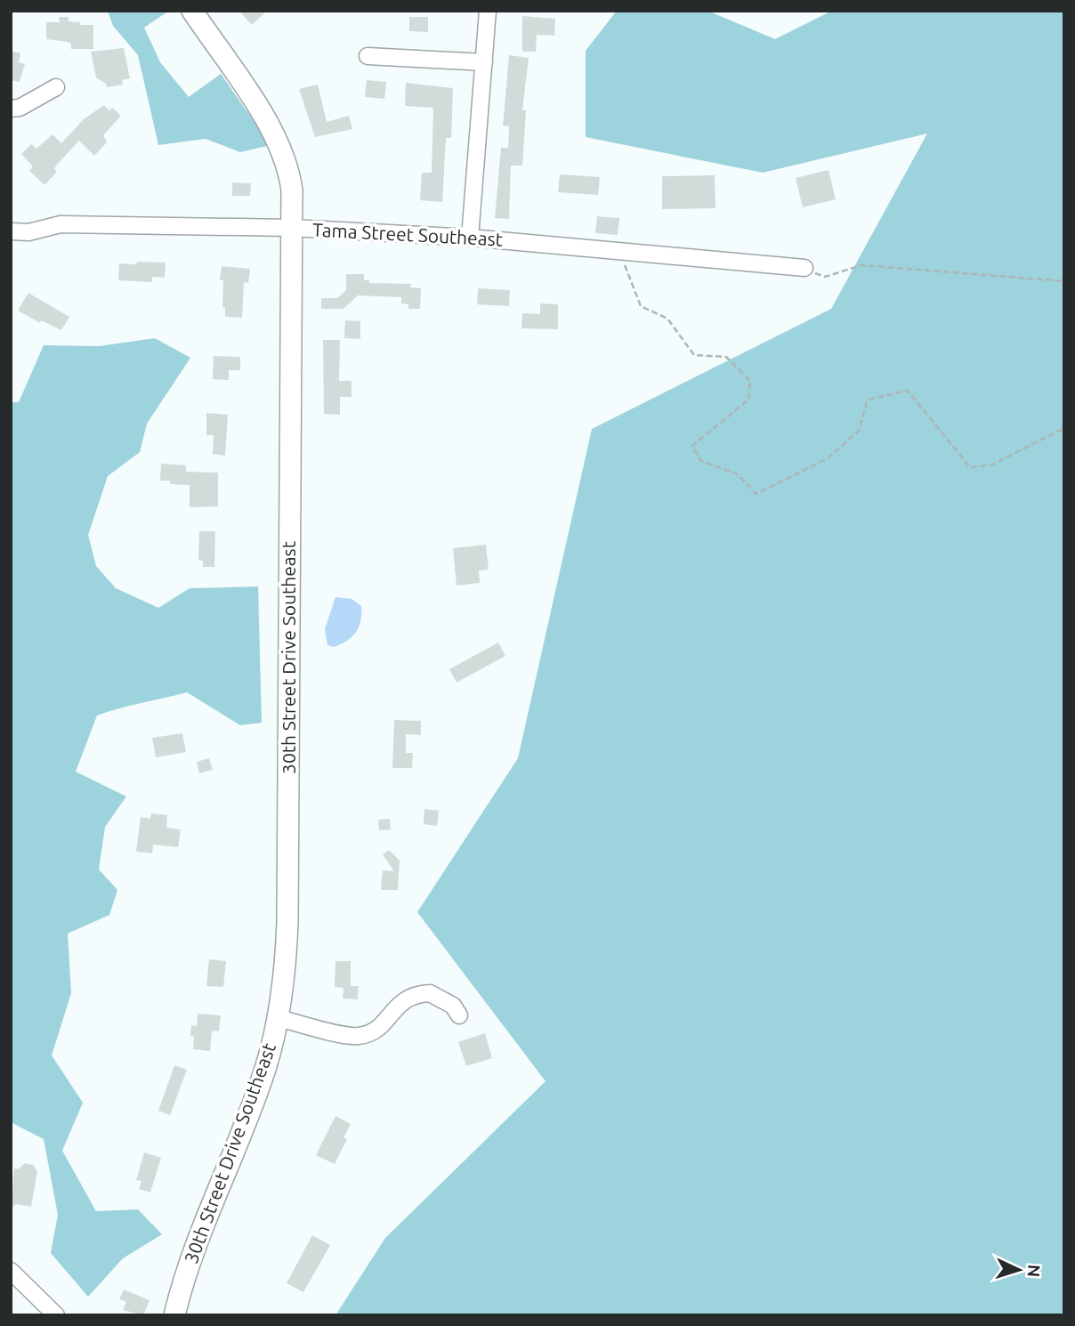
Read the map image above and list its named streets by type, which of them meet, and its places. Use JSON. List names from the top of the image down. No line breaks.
{"streets":{"main road":["30th Street Drive Southeast"],"street":["Tama Street Southeast"]},"crossings":[["Tama Street Southeast","30th Street Drive Southeast"]],"north":"right"}
